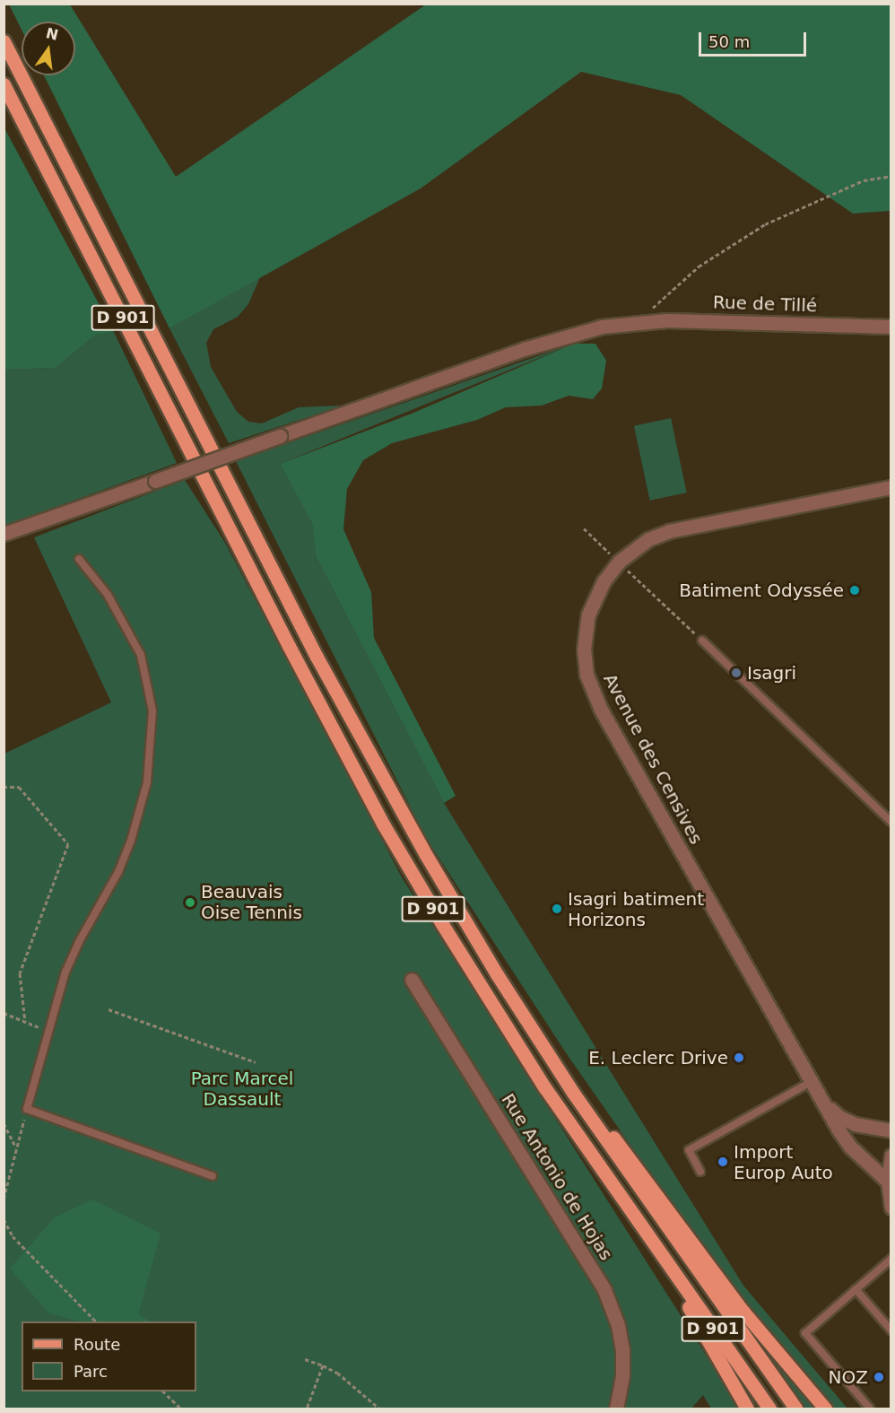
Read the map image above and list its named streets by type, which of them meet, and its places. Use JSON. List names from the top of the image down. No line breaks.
{"streets":{"main road":["D 901"],"street":["Rue de Tillé","Avenue des Censives","Rue Antonio de Hojas"]},"parks":["Parc Marcel Dassault"],"places":["Batiment Odyssée","Isagri","Beauvais Oise Tennis","Isagri batiment Horizons","E. Leclerc Drive","Import Europ Auto","NOZ"],"legend":["Route","Parc"],"scale_bar":"50 m","north":"top"}
